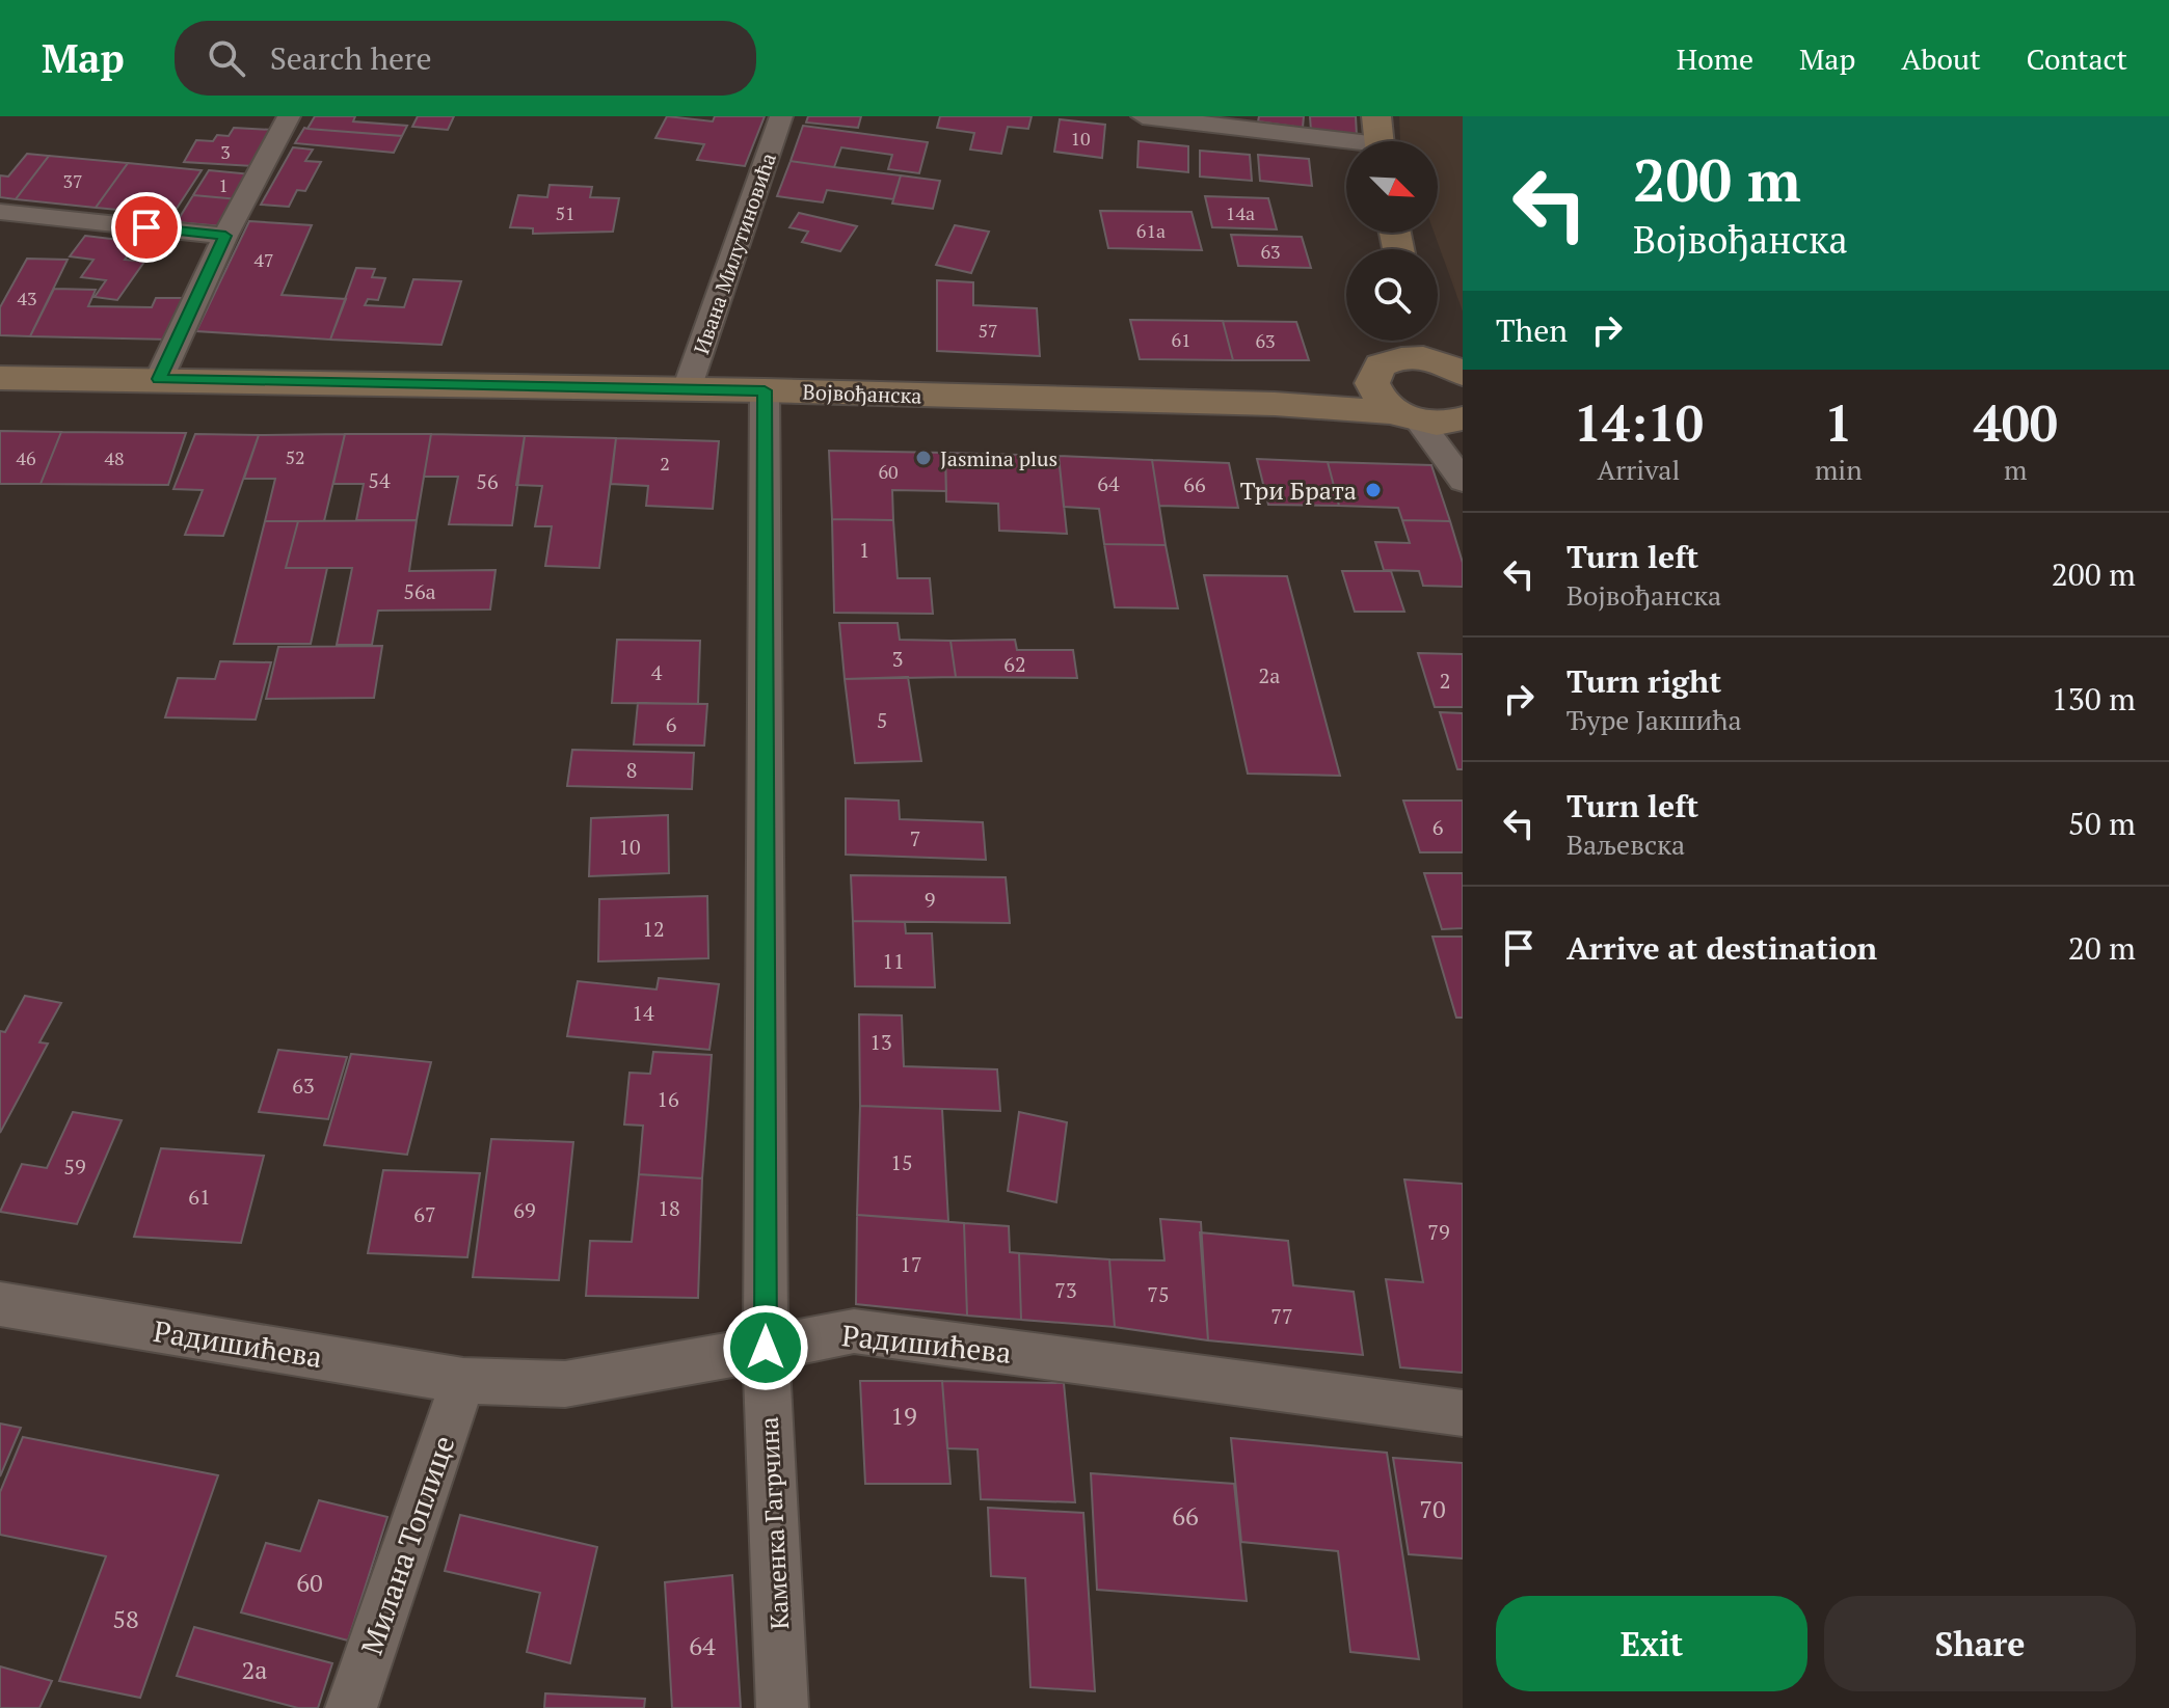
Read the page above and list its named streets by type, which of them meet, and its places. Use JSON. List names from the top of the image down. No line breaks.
{"streets":{"street":["Ивана Милутиновића","Војвођанска","Радишићева","Каменка Гагрчина","Милана Топлице"]},"crossings":[["Ивана Милутиновића","Војвођанска"],["Војвођанска","Каменка Гагрчина"],["Радишићева","Каменка Гагрчина"],["Радишићева","Милана Топлице"]],"places":["Jasmina plus","Три Брата"],"house_numbers":["10","3","37","1","51","14a","61a","63","47","43","57","61","63","52","46","48","2","60","54","56","64","66","1","56a","3","62","4","2a","2","5","6","8","6","7","10","9","12","11","14","13","63","16","15","59","61","18","69","67","79","17","73","75","77","19","70","66","60","58","64","2a"],"north":"bottom right","page":{"header":"Map","search":"Search here","nav":["Home","Map","About","Contact"],"turn":["200 m","Војвођанска"],"then":"Then","eta":["14:10","Arrival","1","min","400","m"],"list":[{"name":"Turn left","note":"Војвођанска","value":"200 m"},{"name":"Turn right","note":"Ђуре Јакшића","value":"130 m"},{"name":"Turn left","note":"Ваљевска","value":"50 m"},{"name":"Arrive at destination","value":"20 m"}],"buttons":["Exit","Share"]}}
